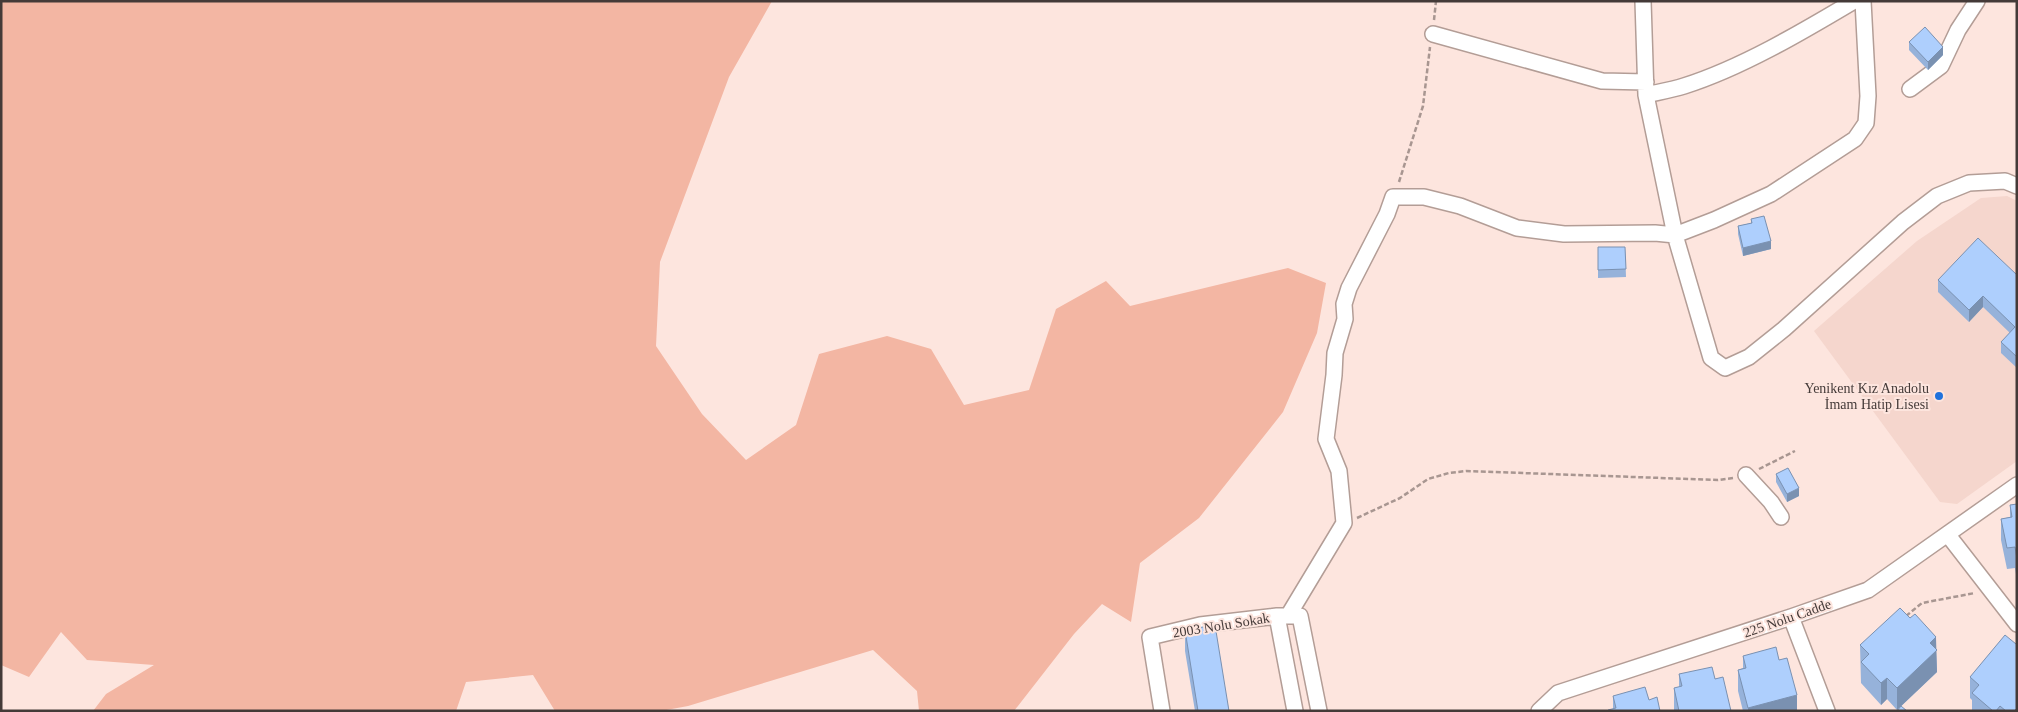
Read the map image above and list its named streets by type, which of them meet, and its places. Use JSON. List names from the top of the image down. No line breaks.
{"streets":{"street":["225 Nolu Cadde","2003 Nolu Sokak"]},"places":["Yenikent Kız Anadolu İmam Hatip Lisesi"]}
